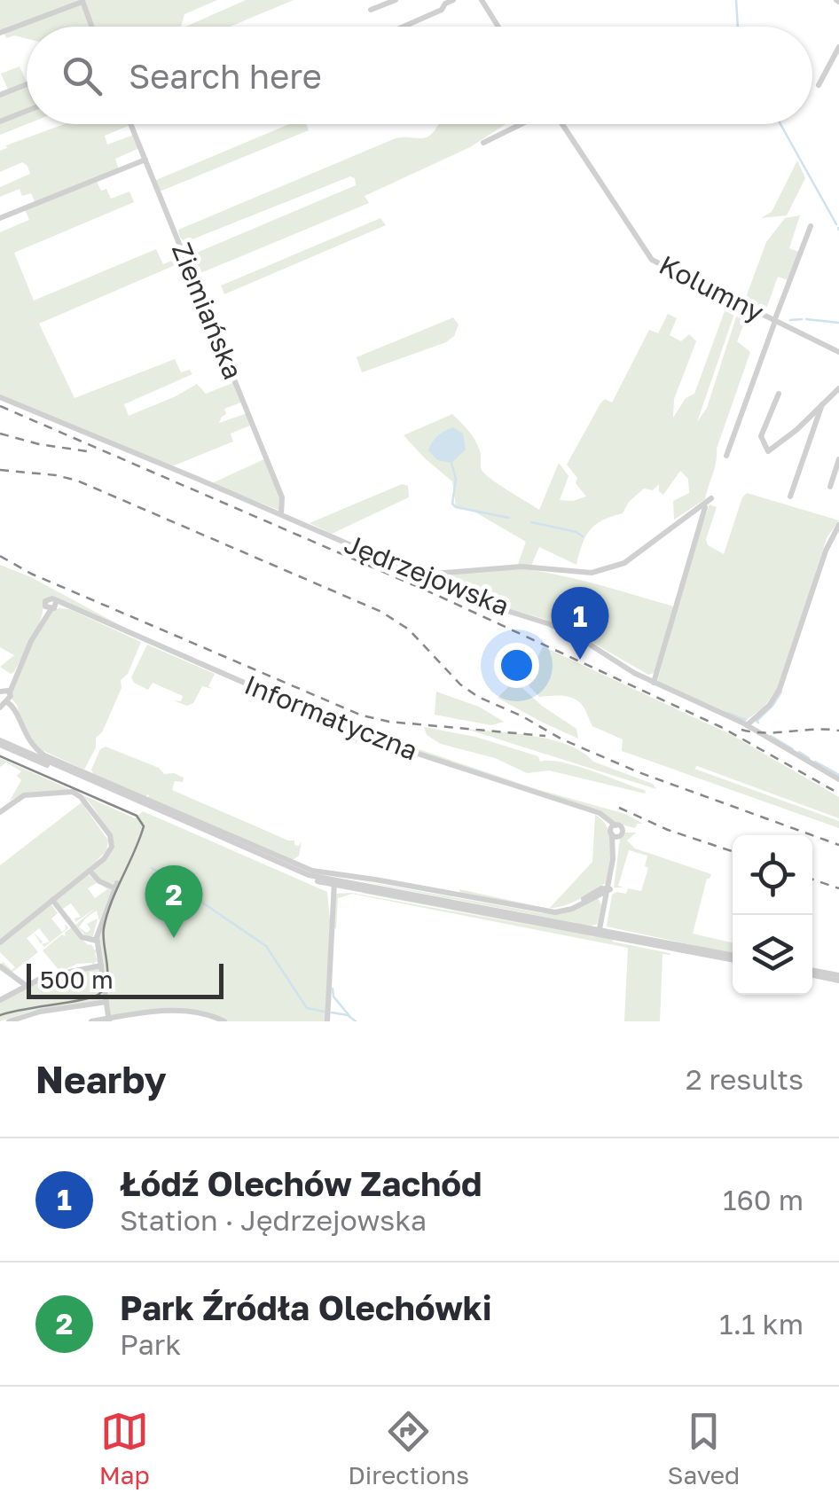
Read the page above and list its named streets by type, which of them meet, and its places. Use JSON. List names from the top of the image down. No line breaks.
{"streets":{"street":["Kolumny","Ziemiańska","Jędrzejowska","Informatyczna"]},"crossings":[["Ziemiańska","Jędrzejowska"]],"scale_bar":"500 m","page":{"search":"Search here","pins":["1","2"],"scale":"500 m","heading":["Nearby","2 results"],"list":[{"mark":"1","name":"Łódź Olechów Zachód","note":"Station · Jędrzejowska","value":"160 m"},{"mark":"2","name":"Park Źródła Olechówki","note":"Park","value":"1.1 km"}],"nav":["Map","Directions","Saved"]}}
